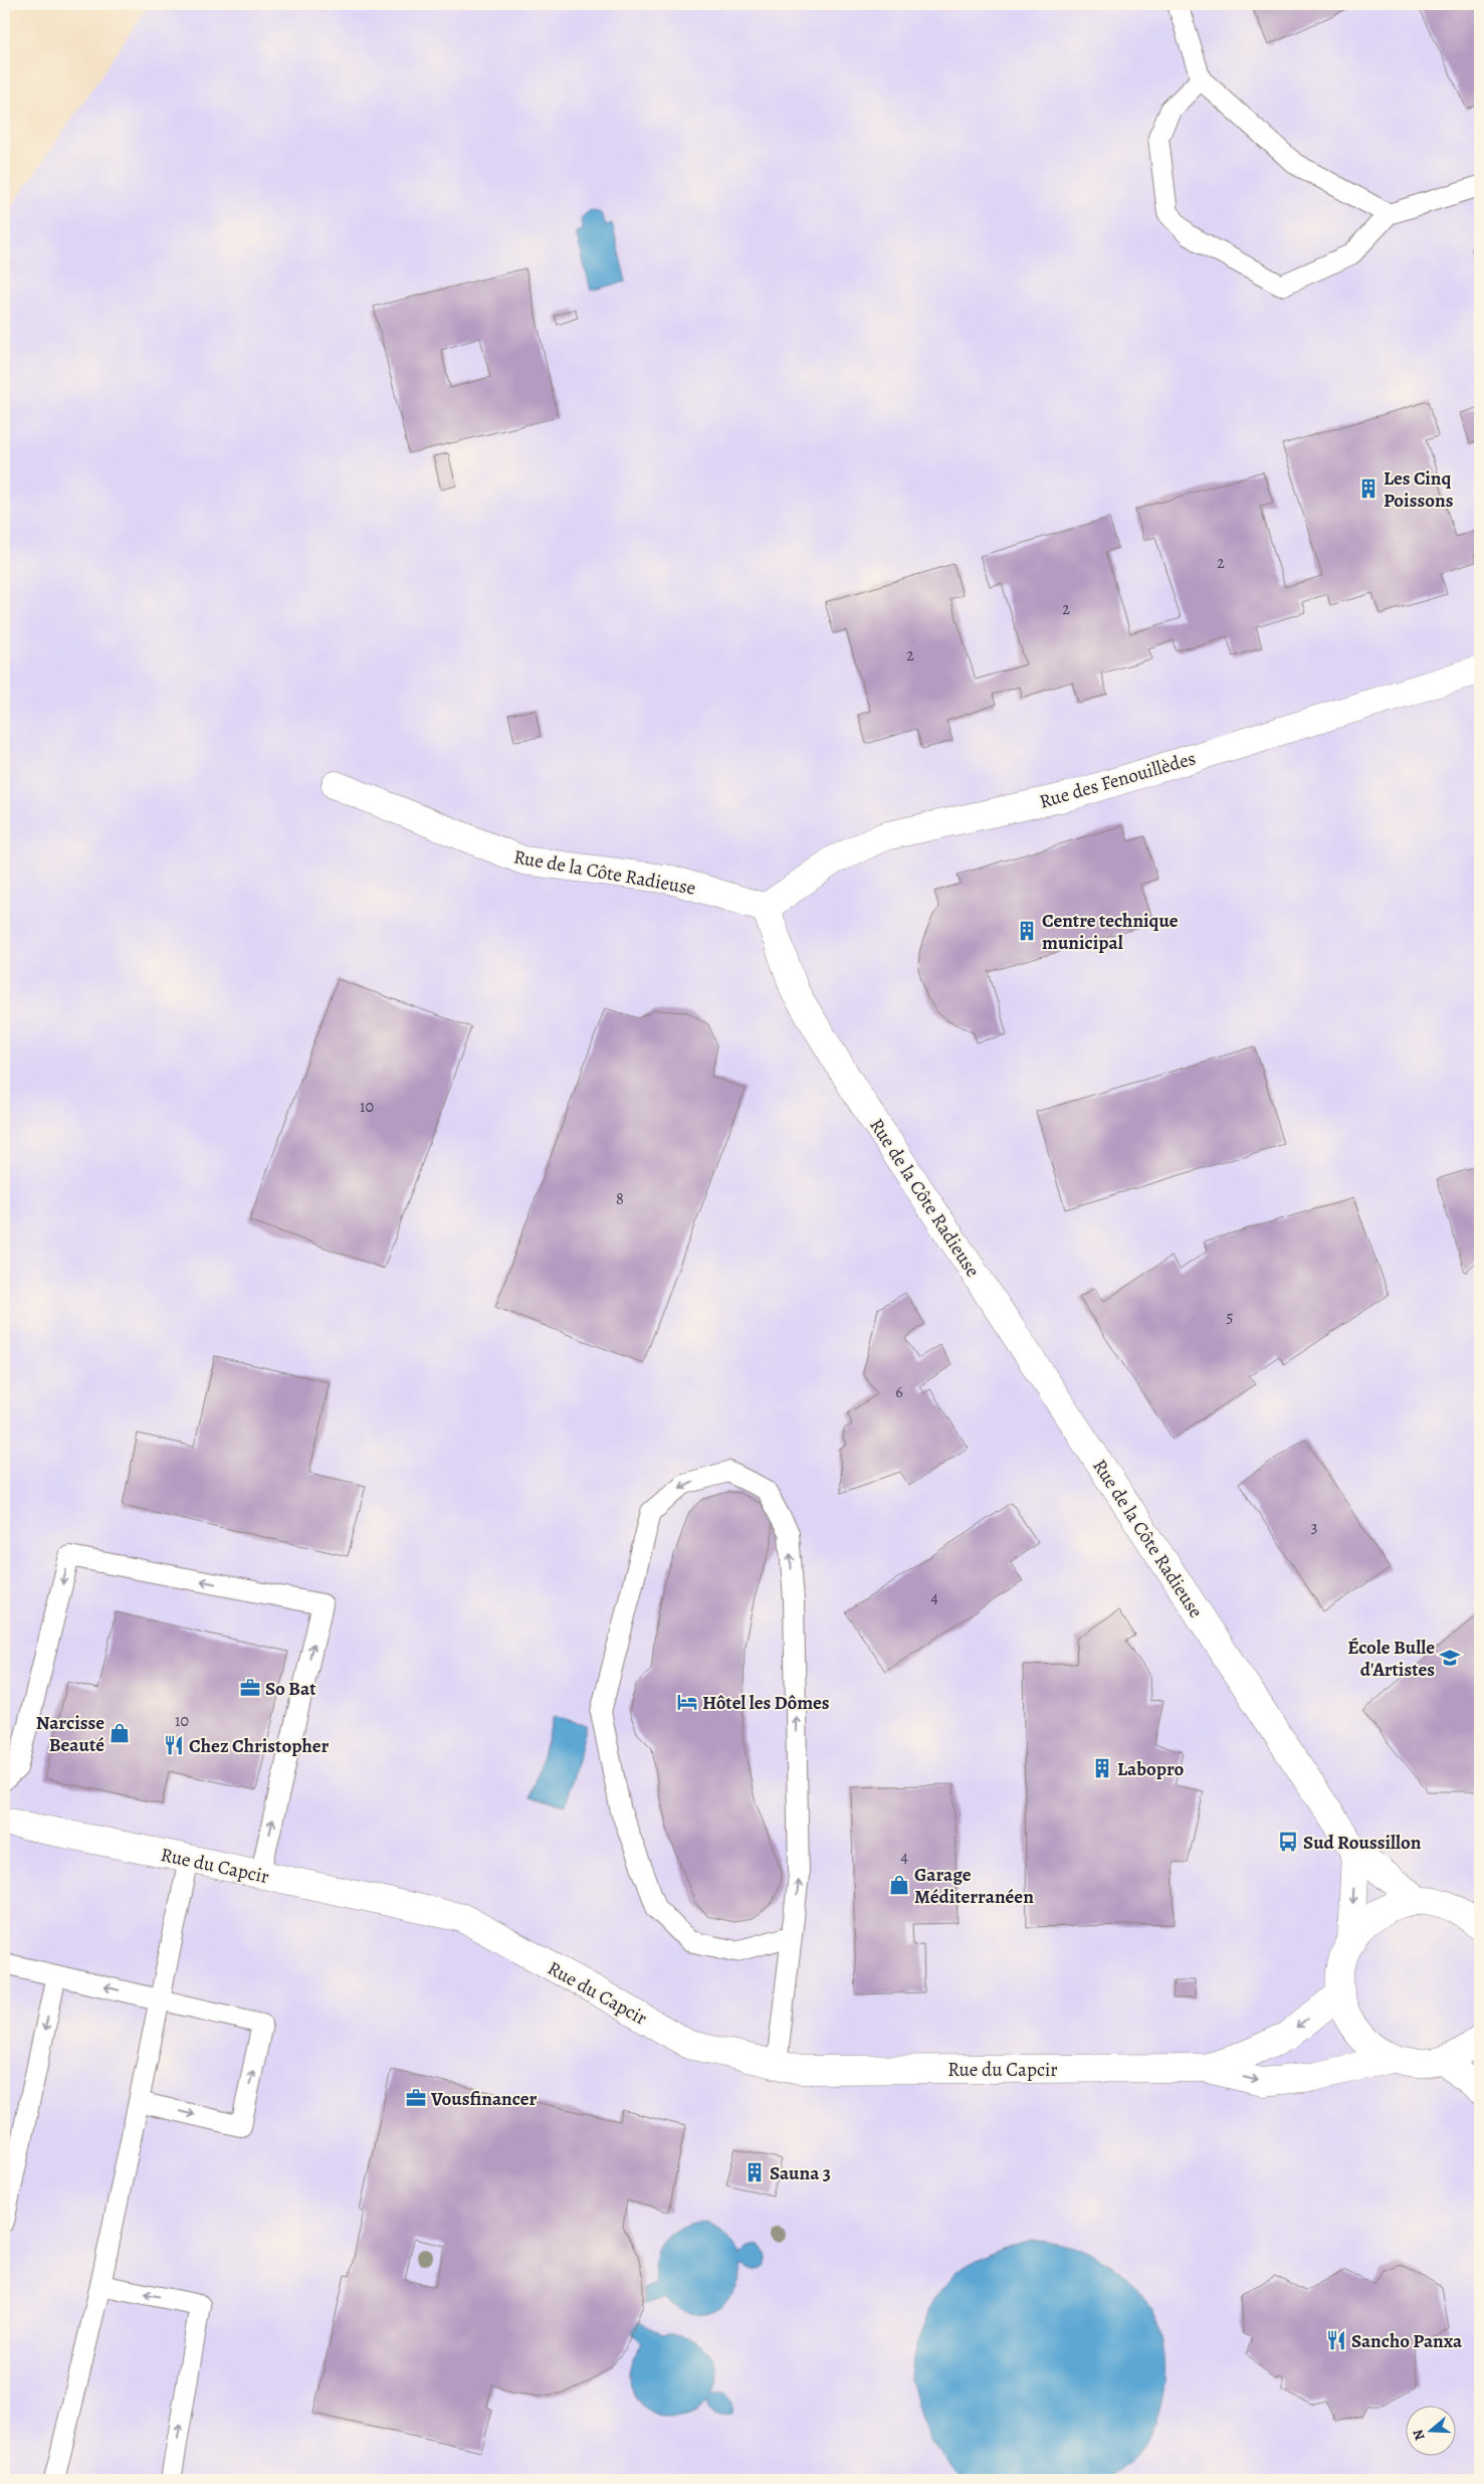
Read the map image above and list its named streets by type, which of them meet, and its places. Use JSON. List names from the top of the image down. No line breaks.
{"streets":{"street":["Rue des Fenouillèdes","Rue de la Côte Radieuse","Rue du Capcir"]},"crossings":[["Rue des Fenouillèdes","Rue de la Côte Radieuse"]],"places":{"building":["Les Cinq Poissons","Centre technique municipal","Labopro","Sauna 3"],"school or university":["École Bulle d'Artistes"],"office":["So Bat","Vousfinancer"],"hotel":["Hôtel les Dômes"],"shop":["Narcisse Beauté","Garage Méditerranéen"],"restaurant":["Chez Christopher","Sancho Panxa"],"bus stop":["Sud Roussillon"]},"house_numbers":["2","2","2","10","8","5","6","3","4","10","4"],"north":"left"}
